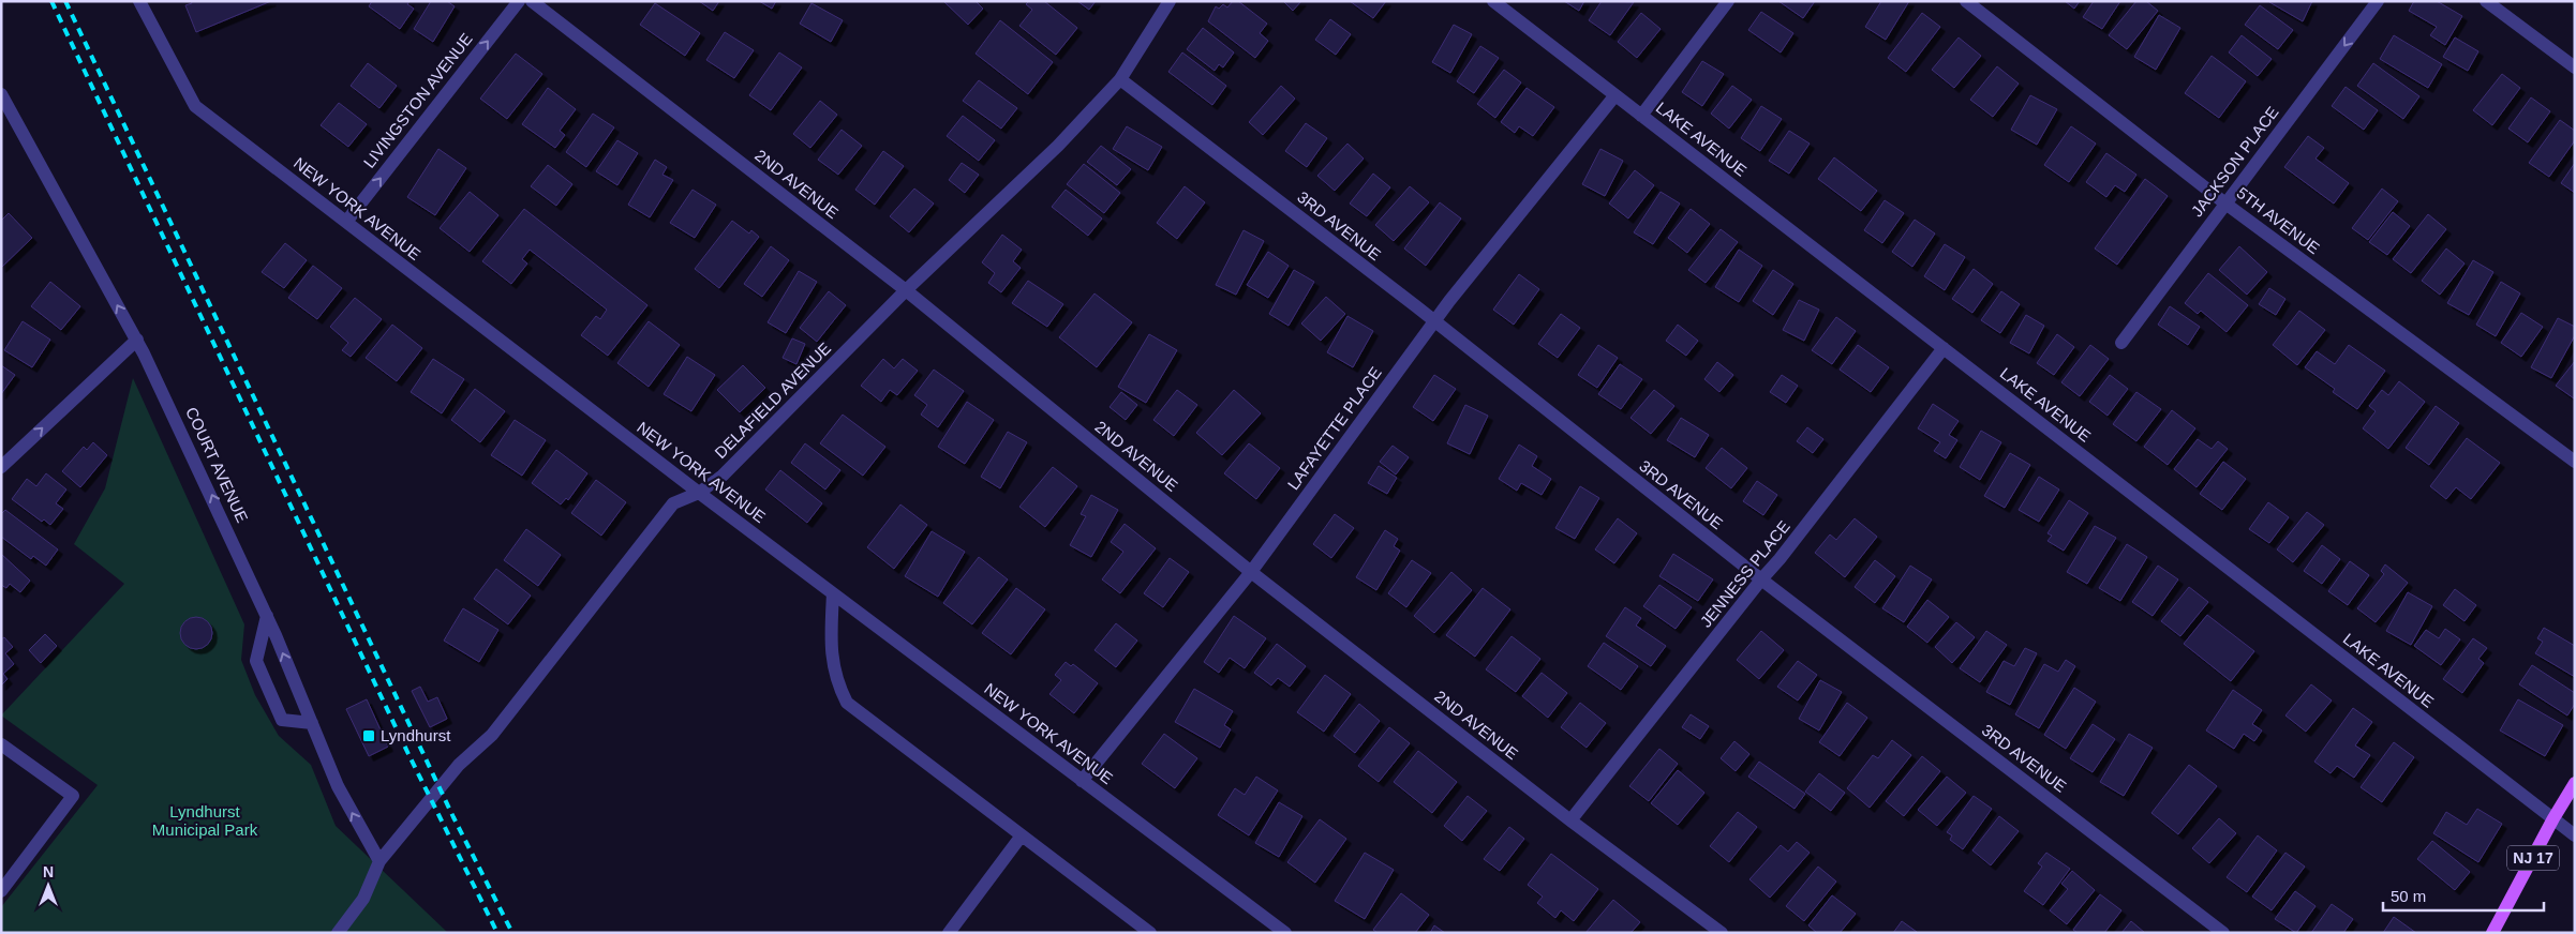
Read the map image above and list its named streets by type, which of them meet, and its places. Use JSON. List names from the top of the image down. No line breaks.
{"streets":{"main road":["NJ 17"],"street":["LIVINGSTON AVENUE","LAKE AVENUE","JACKSON PLACE","2ND AVENUE","NEW YORK AVENUE","5TH AVENUE","3RD AVENUE","DELAFIELD AVENUE","LAFAYETTE PLACE","COURT AVENUE","JENNESS PLACE"]},"crossings":[["LIVINGSTON AVENUE","NEW YORK AVENUE"],["LAKE AVENUE","LAFAYETTE PLACE"],["LAKE AVENUE","JENNESS PLACE"],["LAKE AVENUE","NJ 17"],["JACKSON PLACE","5TH AVENUE"],["2ND AVENUE","DELAFIELD AVENUE"],["2ND AVENUE","LAFAYETTE PLACE"],["2ND AVENUE","JENNESS PLACE"],["NEW YORK AVENUE","DELAFIELD AVENUE"],["NEW YORK AVENUE","LAFAYETTE PLACE"],["3RD AVENUE","DELAFIELD AVENUE"],["3RD AVENUE","LAFAYETTE PLACE"],["3RD AVENUE","JENNESS PLACE"],["DELAFIELD AVENUE","COURT AVENUE"]],"one_way":["LIVINGSTON AVENUE","JACKSON PLACE","COURT AVENUE"],"parks":["Lyndhurst Municipal Park"],"places":{"transit":["Lyndhurst"]},"scale_bar":"50 m","north":"top"}
